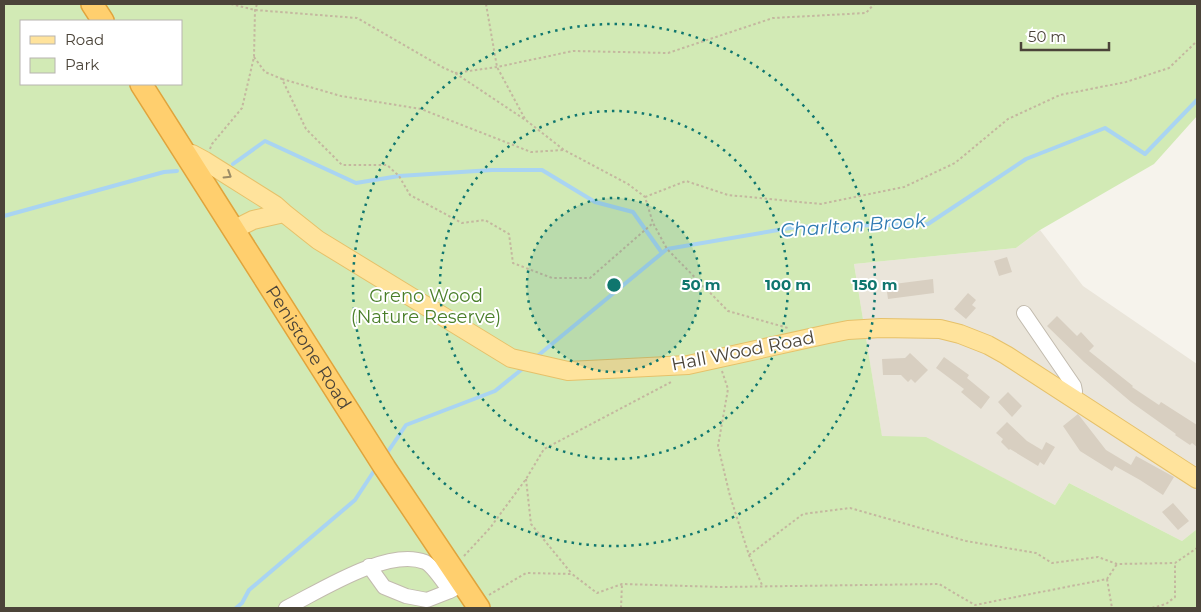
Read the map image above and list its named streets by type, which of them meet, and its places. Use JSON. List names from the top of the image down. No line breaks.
{"streets":{"highway":["Penistone Road"],"main road":["Hall Wood Road"]},"crossings":[["Penistone Road","Hall Wood Road"]],"water":["Charlton Brook"],"parks":["Greno Wood (Nature Reserve)"],"legend":["Road","Park"],"scale_bar":"50 m","rings":["50 m","100 m","150 m"]}
